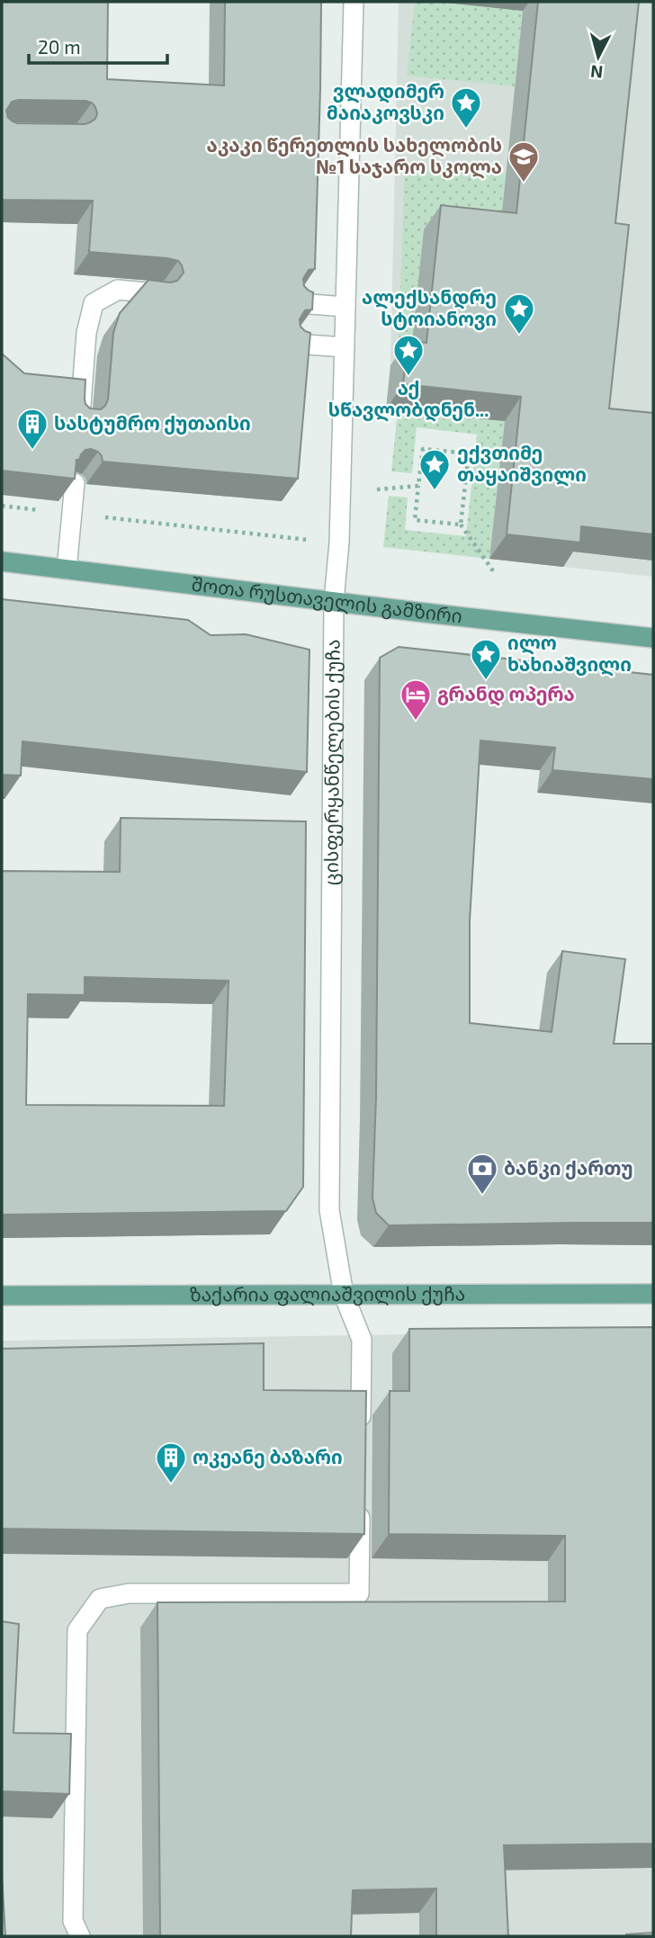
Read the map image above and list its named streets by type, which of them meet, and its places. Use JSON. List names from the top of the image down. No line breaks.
{"streets":{"main road":["შოთა რუსთაველის გამზირი","ზაქარია ფალიაშვილის ქუჩა"],"street":["ცისფერყანწელების ქუჩა"]},"crossings":[["შოთა რუსთაველის გამზირი","ცისფერყანწელების ქუჩა"],["ცისფერყანწელების ქუჩა","ზაქარია ფალიაშვილის ქუჩა"]],"places":{"place":["ვლადიმერ მაიაკოვსკი","ალექსანდრე სტოიანოვი","აქ სწავლობდნენ...","ექვთიმე თაყაიშვილი","ილო ხახიაშვილი"],"school or university":["აკაკი წერეთლის სახელობის №1 საჯარო სკოლა"],"building":["სასტუმრო ქუთაისი","ოკეანე ბაზარი"],"hotel":["გრანდ ოპერა"],"bank":["ბანკი ქართუ"]},"scale_bar":"20 m","north":"bottom"}
